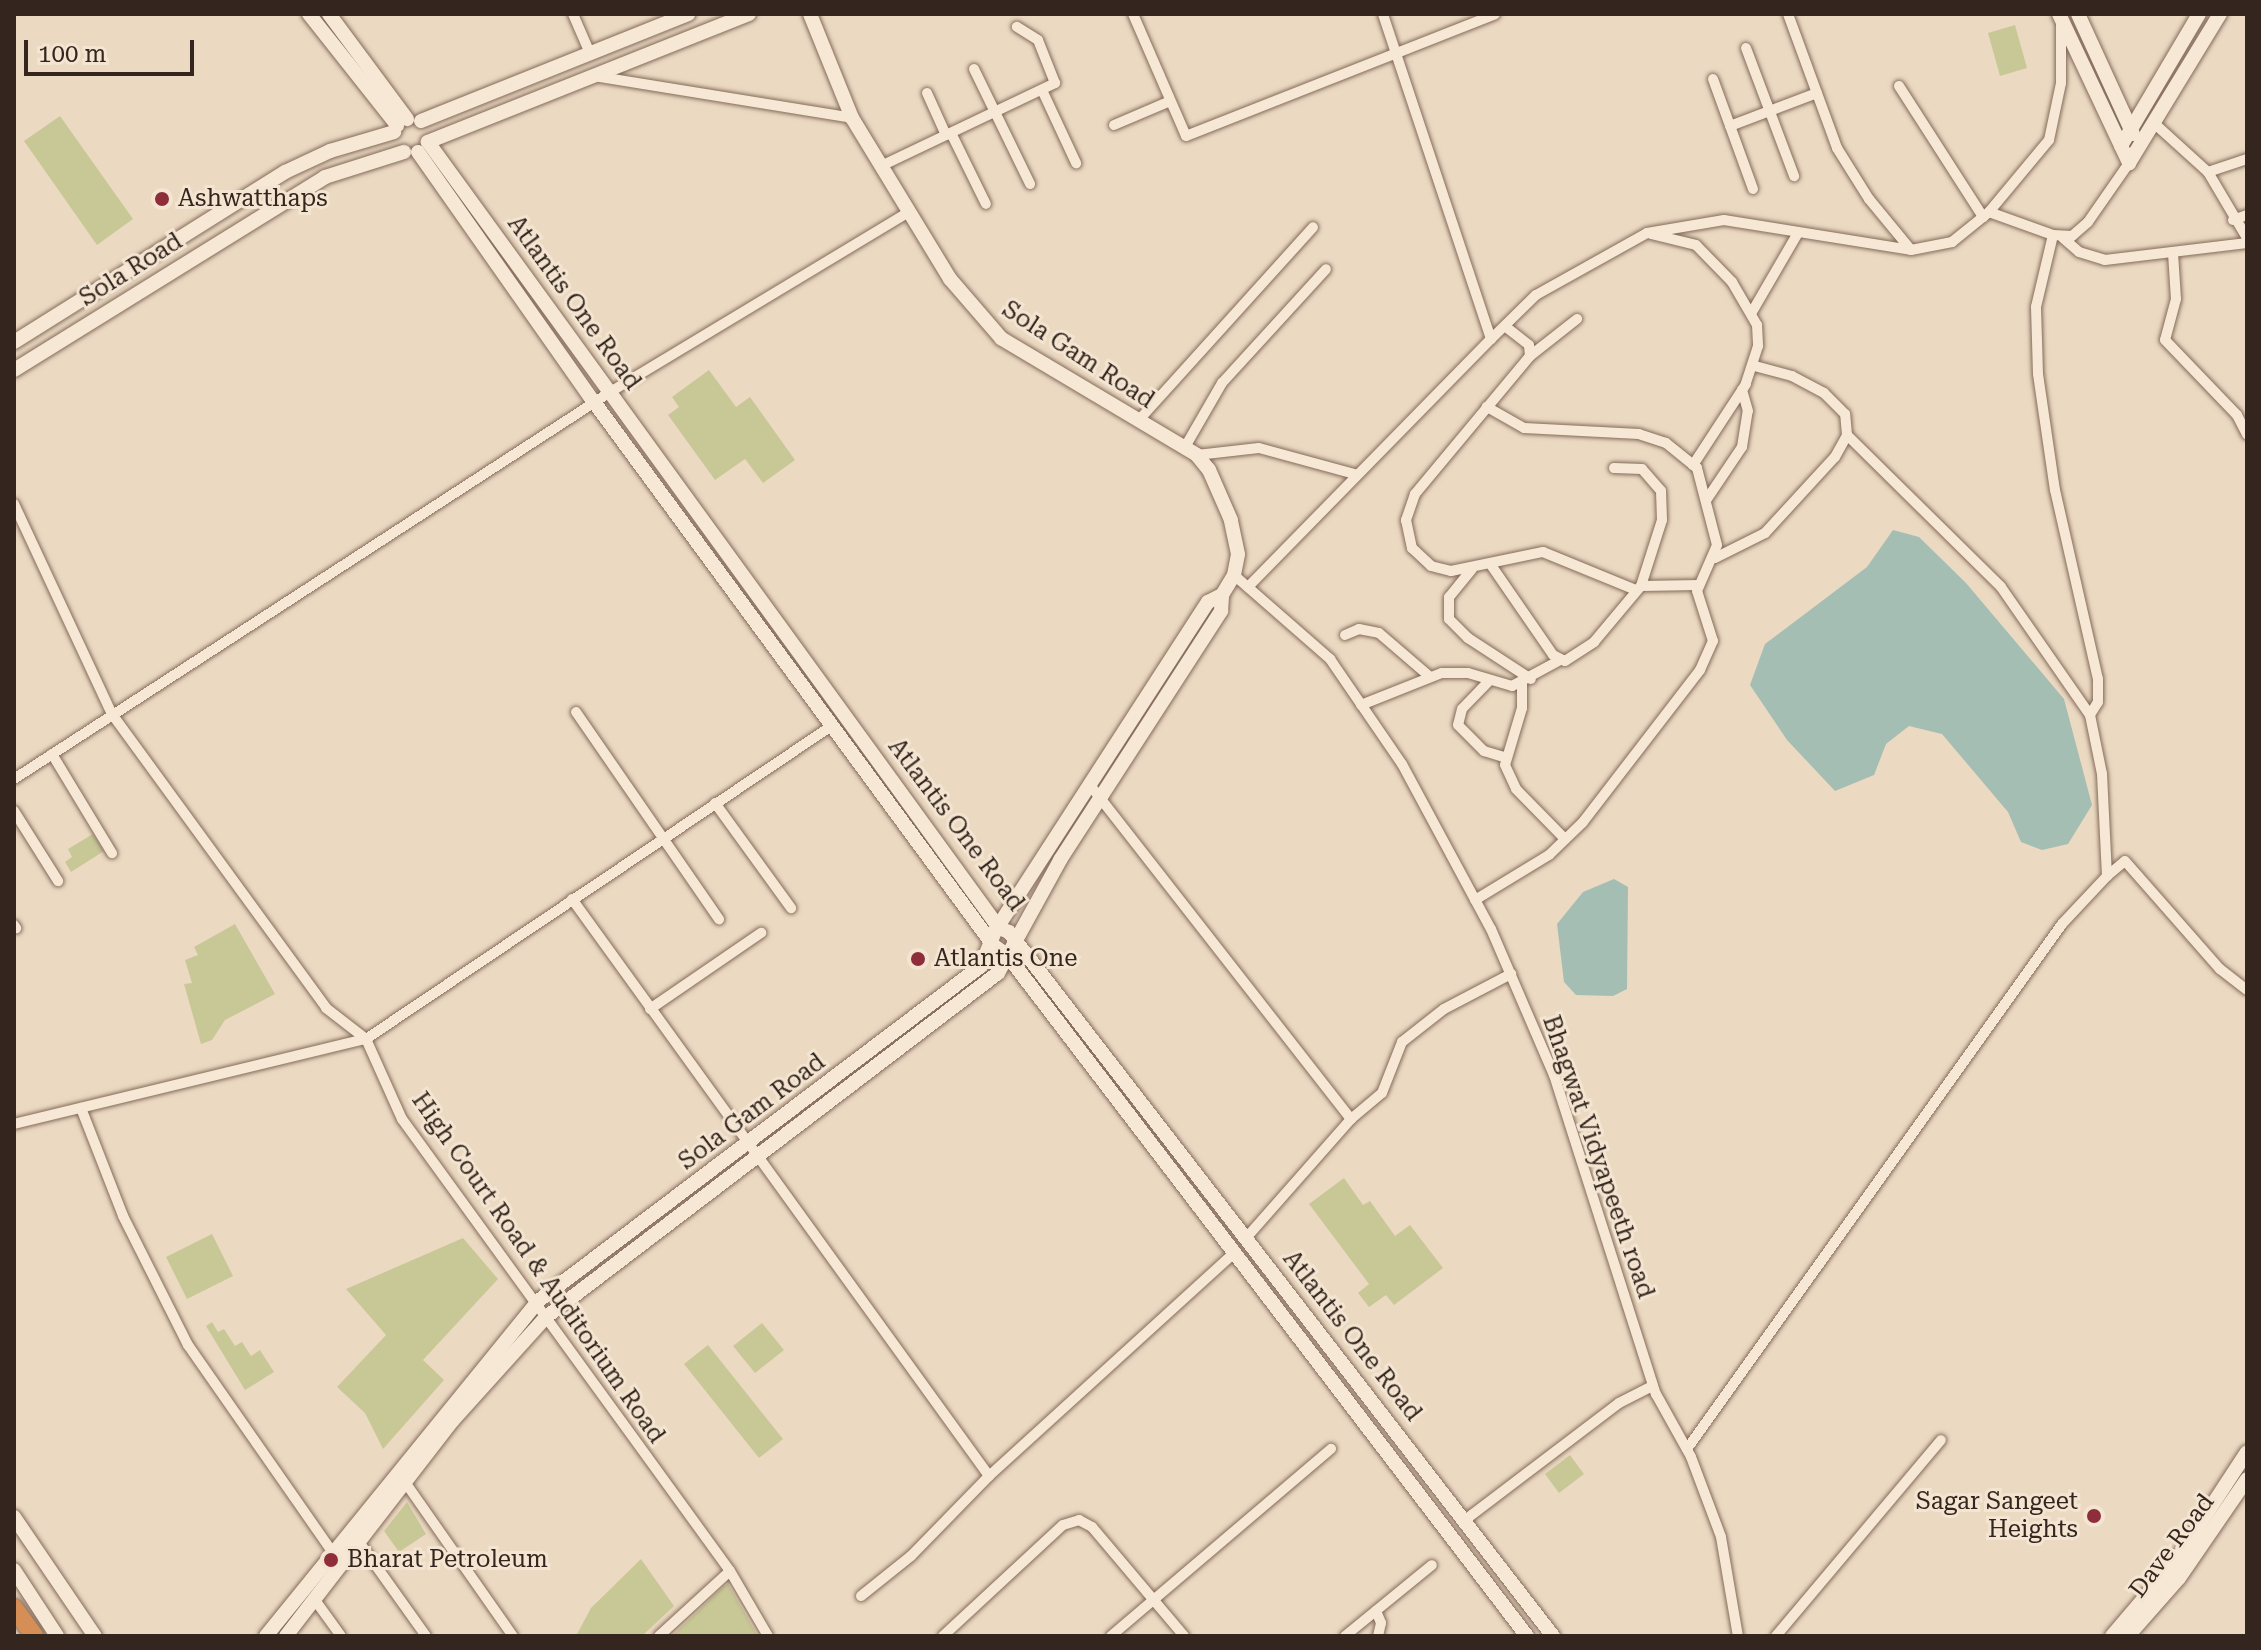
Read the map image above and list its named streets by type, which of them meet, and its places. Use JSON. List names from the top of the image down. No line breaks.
{"streets":{"street":["Sola Road","Atlantis One Road","Sola Gam Road","Bhagwat Vidyapeeth road","High Court Road & Auditorium Road","Dave Road"]},"crossings":[["Sola Road","Atlantis One Road"],["Atlantis One Road","Sola Gam Road"],["Sola Gam Road","Bhagwat Vidyapeeth road"],["Sola Gam Road","High Court Road & Auditorium Road"]],"places":["Ashwatthaps","Atlantis One","Sagar Sangeet Heights","Bharat Petroleum"],"scale_bar":"100 m"}
